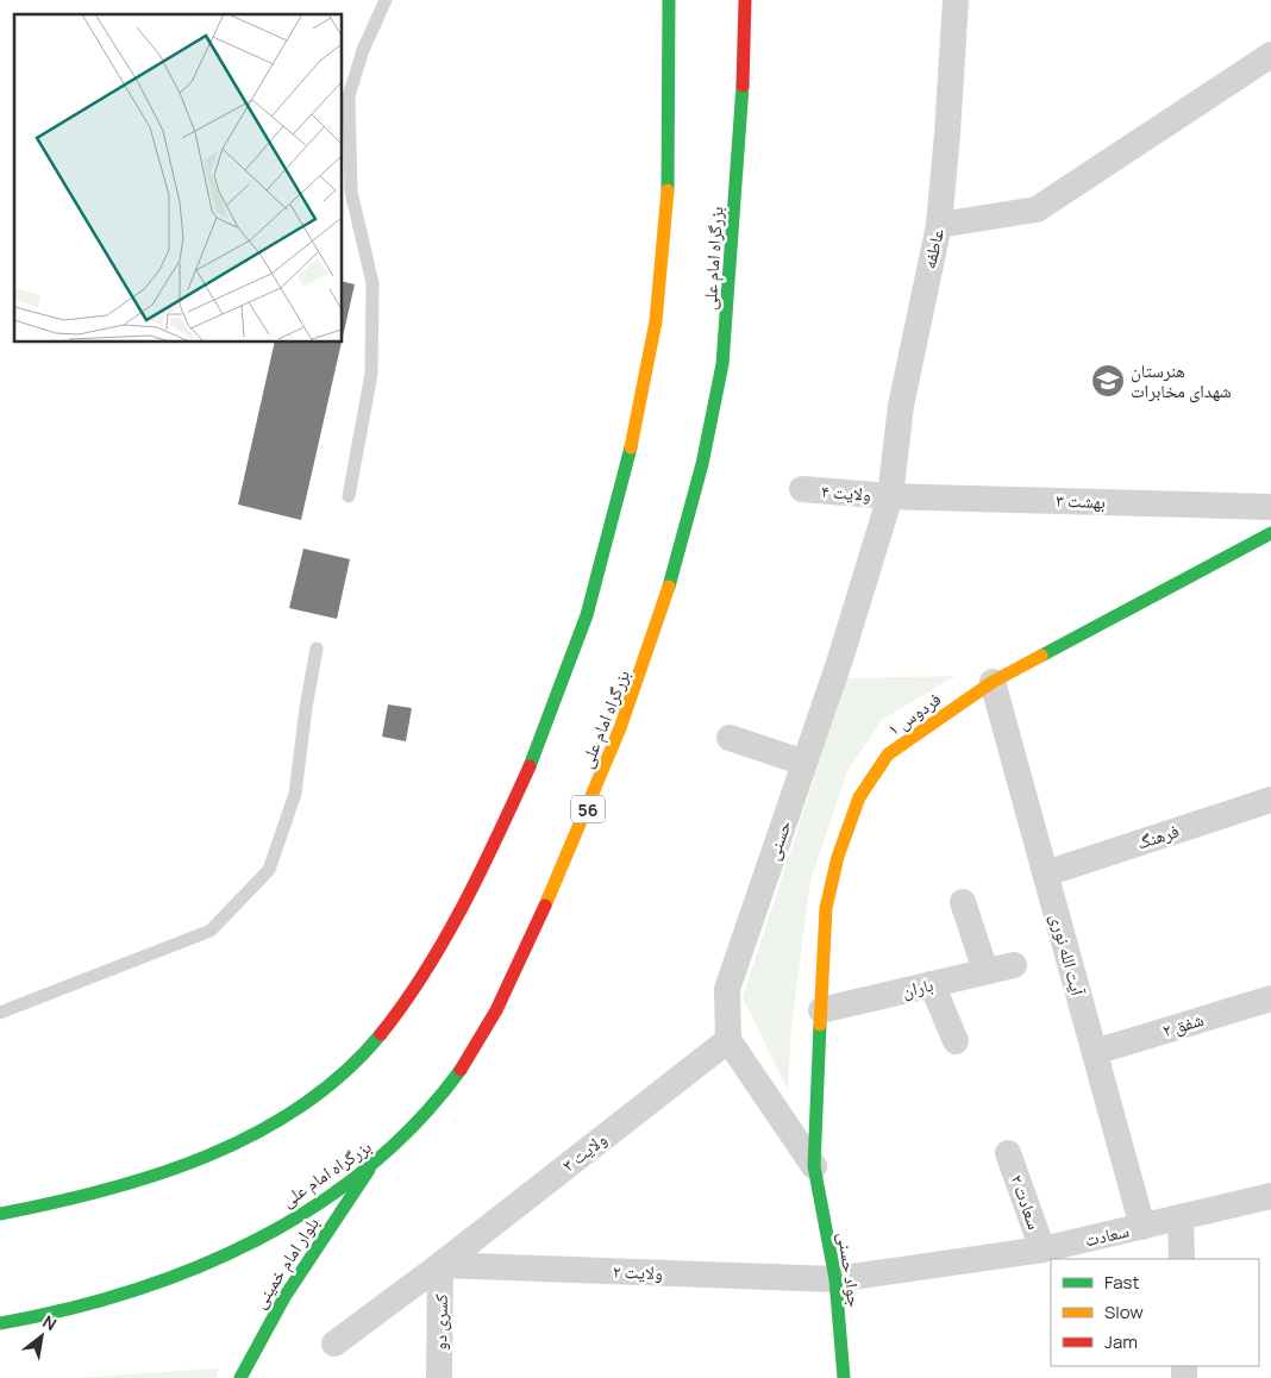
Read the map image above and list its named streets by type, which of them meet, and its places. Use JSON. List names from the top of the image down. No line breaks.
{"streets":{"main road":["بزرگراه امام علی","فردوس ۱","56","بلوار امام خمینی","جواد حسنی"],"street":["عاطفه","ولایت ۴","بهشت ۳","فرهنگ","حسنی","آیت الله نوری","باران","شفق ۲","ولایت ۳","سعادت ۲","سعادت","ولایت ۲","کسری دو"]},"crossings":[["عاطفه","ولایت ۴"],["عاطفه","بهشت ۳"],["عاطفه","حسنی"],["بزرگراه امام علی","بلوار امام خمینی"],["ولایت ۴","بهشت ۳"],["ولایت ۴","حسنی"],["بهشت ۳","حسنی"],["فردوس ۱","آیت الله نوری"],["فردوس ۱","باران"],["فردوس ۱","جواد حسنی"],["فرهنگ","آیت الله نوری"],["حسنی","ولایت ۳"],["آیت الله نوری","شفق ۲"],["آیت الله نوری","سعادت"],["ولایت ۳","ولایت ۲"],["ولایت ۳","کسری دو"],["سعادت ۲","سعادت"],["سعادت","جواد حسنی"],["سعادت","ولایت ۲"],["جواد حسنی","ولایت ۲"],["ولایت ۲","کسری دو"]],"places":{"school or university":["هنرستان شهدای مخابرات"]},"legend":["Fast","Slow","Jam"],"north":"top right"}
